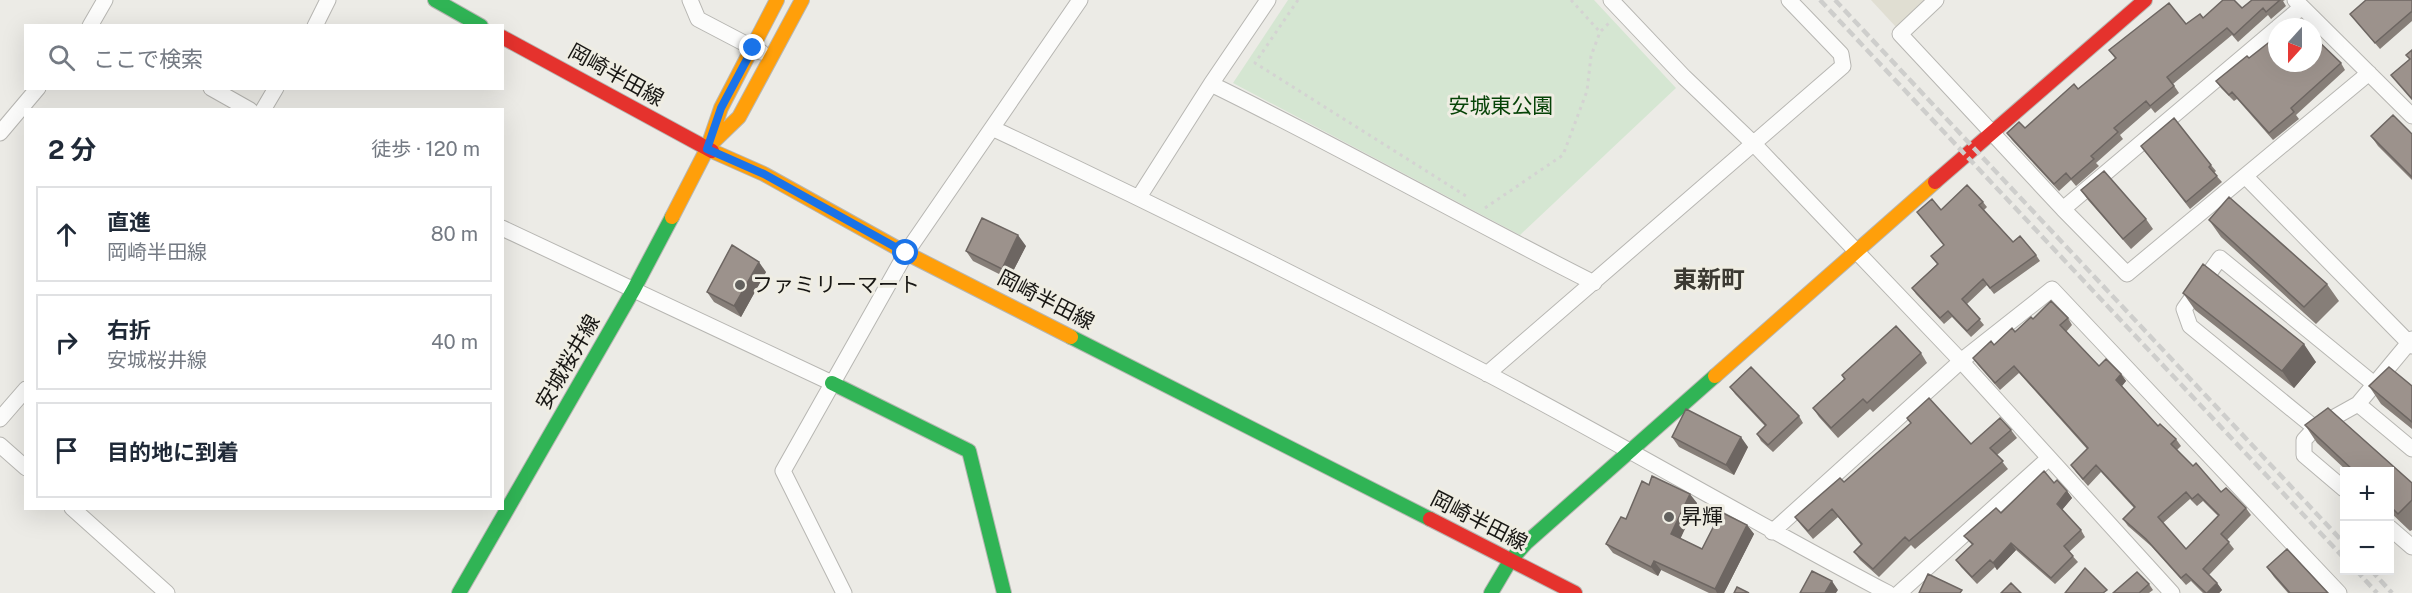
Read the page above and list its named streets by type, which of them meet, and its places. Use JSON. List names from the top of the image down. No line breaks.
{"streets":{"main road":["岡崎半田線","安城桜井線"]},"crossings":[["岡崎半田線","安城桜井線"]],"districts":["東新町"],"parks":["安城東公園"],"places":["ファミリーマート","昇輝"],"north":"bottom","page":{"search":"ここで検索","heading":["2 分","徒歩 · 120 m"],"list":[["直進","岡崎半田線","80 m"],["右折","安城桜井線","40 m"],"目的地に到着"],"map_buttons":["+","−"]}}
